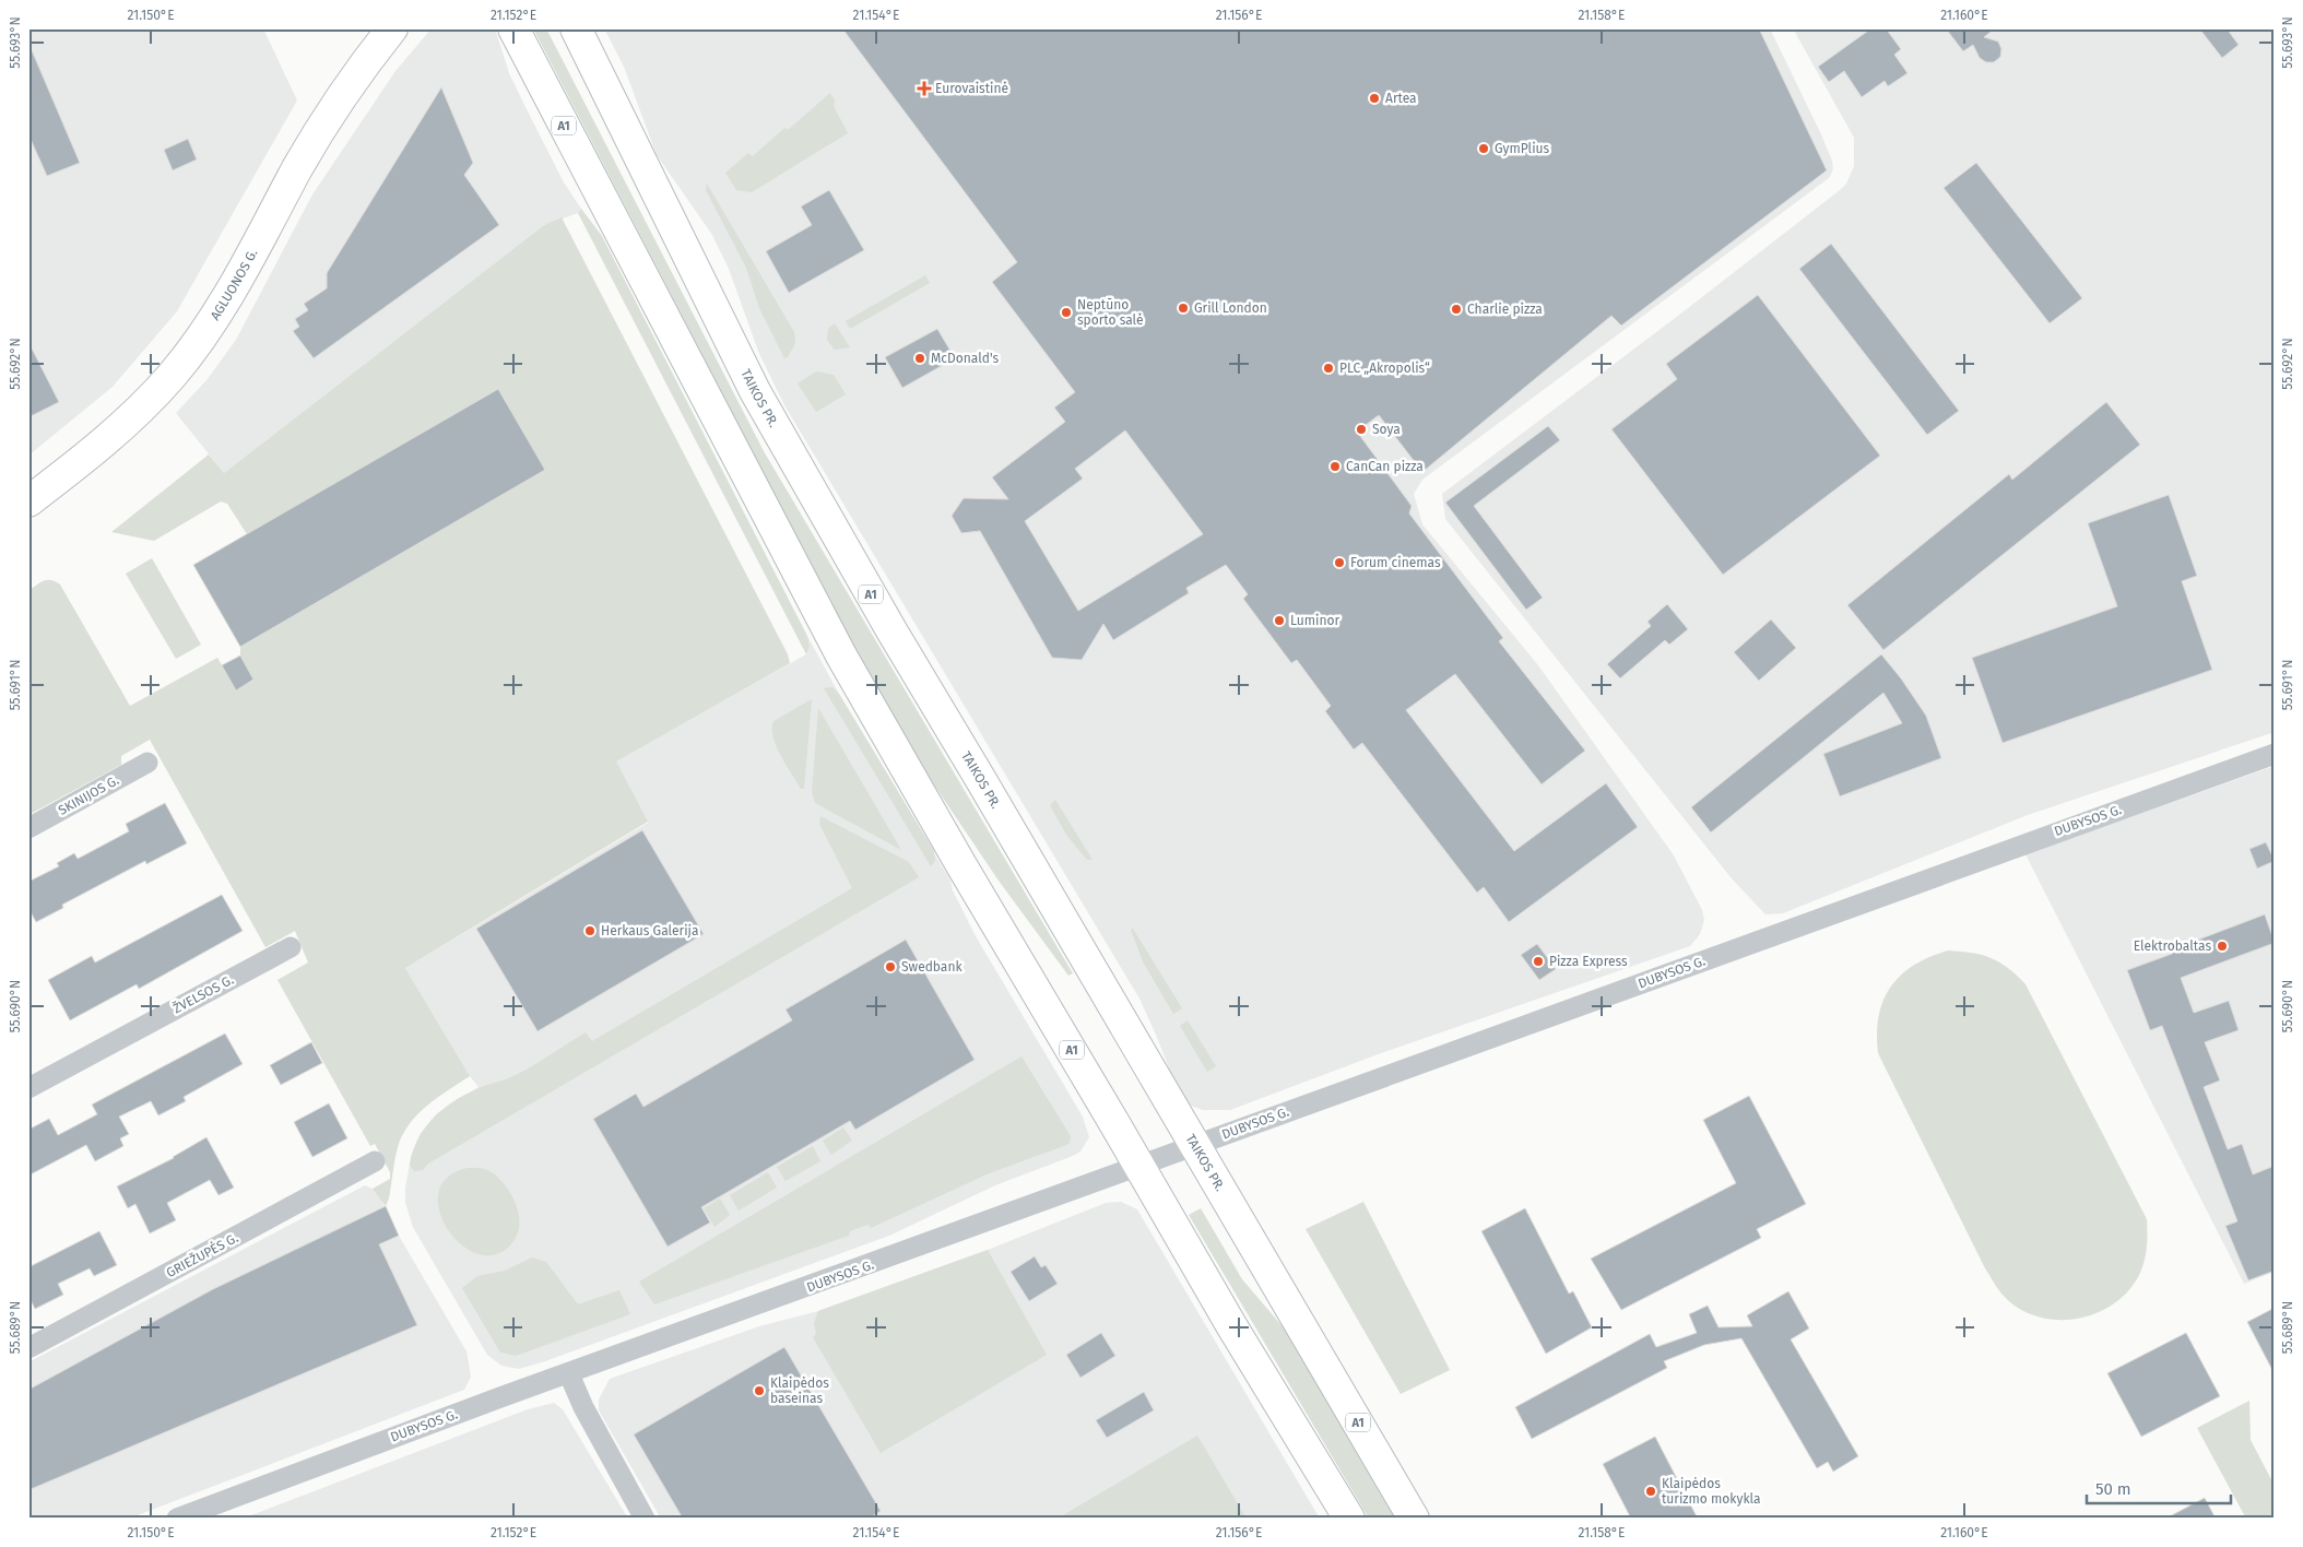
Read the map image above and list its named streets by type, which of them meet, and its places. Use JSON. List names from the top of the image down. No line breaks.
{"streets":{"main road":["A1","AGLUONOS G.","TAIKOS PR."],"street":["SKINIJOS G.","DUBYSOS G.","ŽVELSOS G.","GRIEŽUPĖS G."]},"crossings":[["A1","DUBYSOS G."],["TAIKOS PR.","DUBYSOS G."]],"places":{"health":["Eurovaistinė"],"other":["Artea","GymPlius","Grill London","Charlie pizza","Neptūno sporto salė","McDonald's","PLC „Akropolis“","Soya","CanCan pizza","Forum cinemas","Luminor","Herkaus Galerija","Elektrobaltas","Pizza Express","Swedbank","Klaipėdos baseinas","Klaipėdos turizmo mokykla"]},"scale_bar":"50 m","coordinates":["21.150°E","21.152°E","21.154°E","21.156°E","21.158°E","21.160°E","55.693°N","55.692°N","55.691°N","55.690°N","55.689°N"]}
